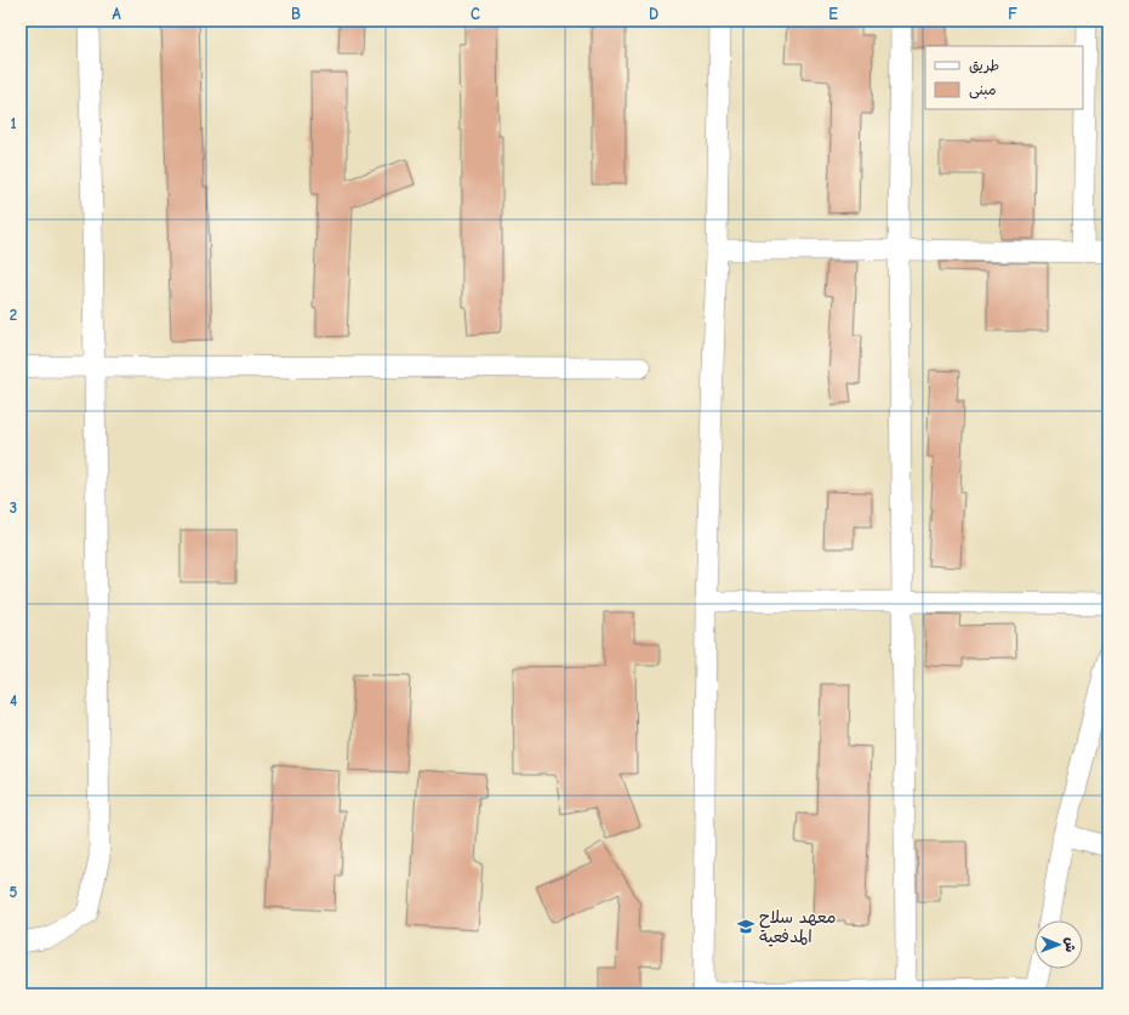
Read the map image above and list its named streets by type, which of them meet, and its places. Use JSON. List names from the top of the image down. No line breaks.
{"places":{"school or university":["معهد سلاح المدفعية"]},"legend":["طريق","مبنى"],"north":"right","grid":{"columns":["A","B","C","D","E","F"],"rows":["1","2","3","4","5"]}}
